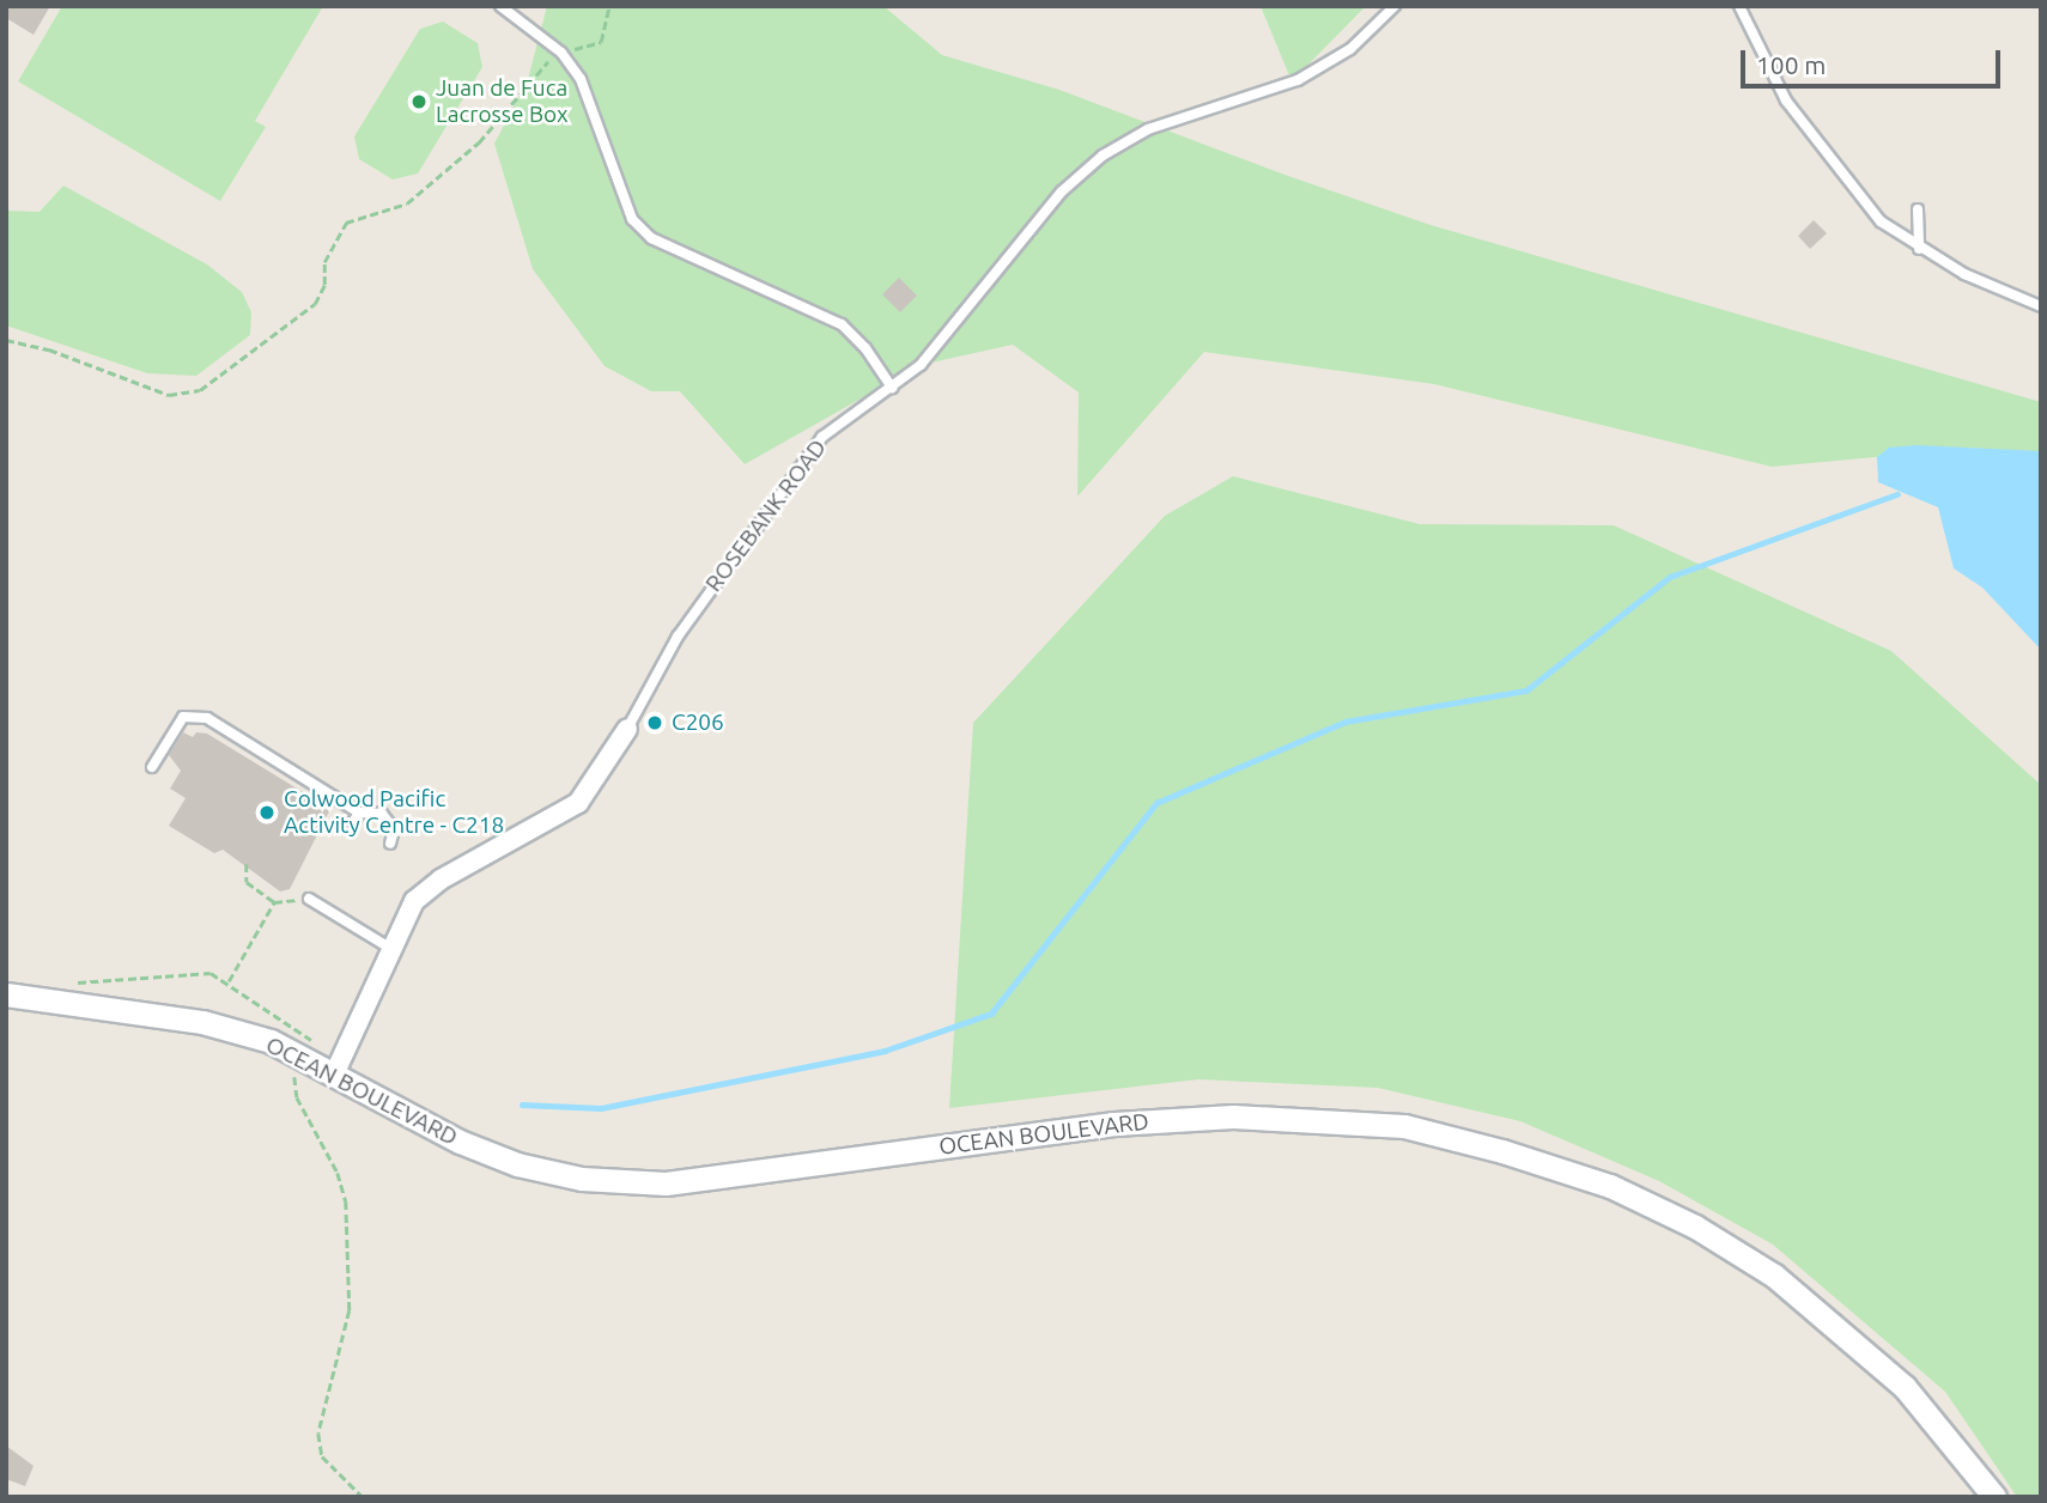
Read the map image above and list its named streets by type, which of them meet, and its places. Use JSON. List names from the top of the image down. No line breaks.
{"streets":{"street":["ROSEBANK ROAD","OCEAN BOULEVARD"]},"crossings":[["ROSEBANK ROAD","OCEAN BOULEVARD"]],"places":["Juan de Fuca Lacrosse Box","C206","Colwood Pacific Activity Centre - C218"],"scale_bar":"100 m"}
